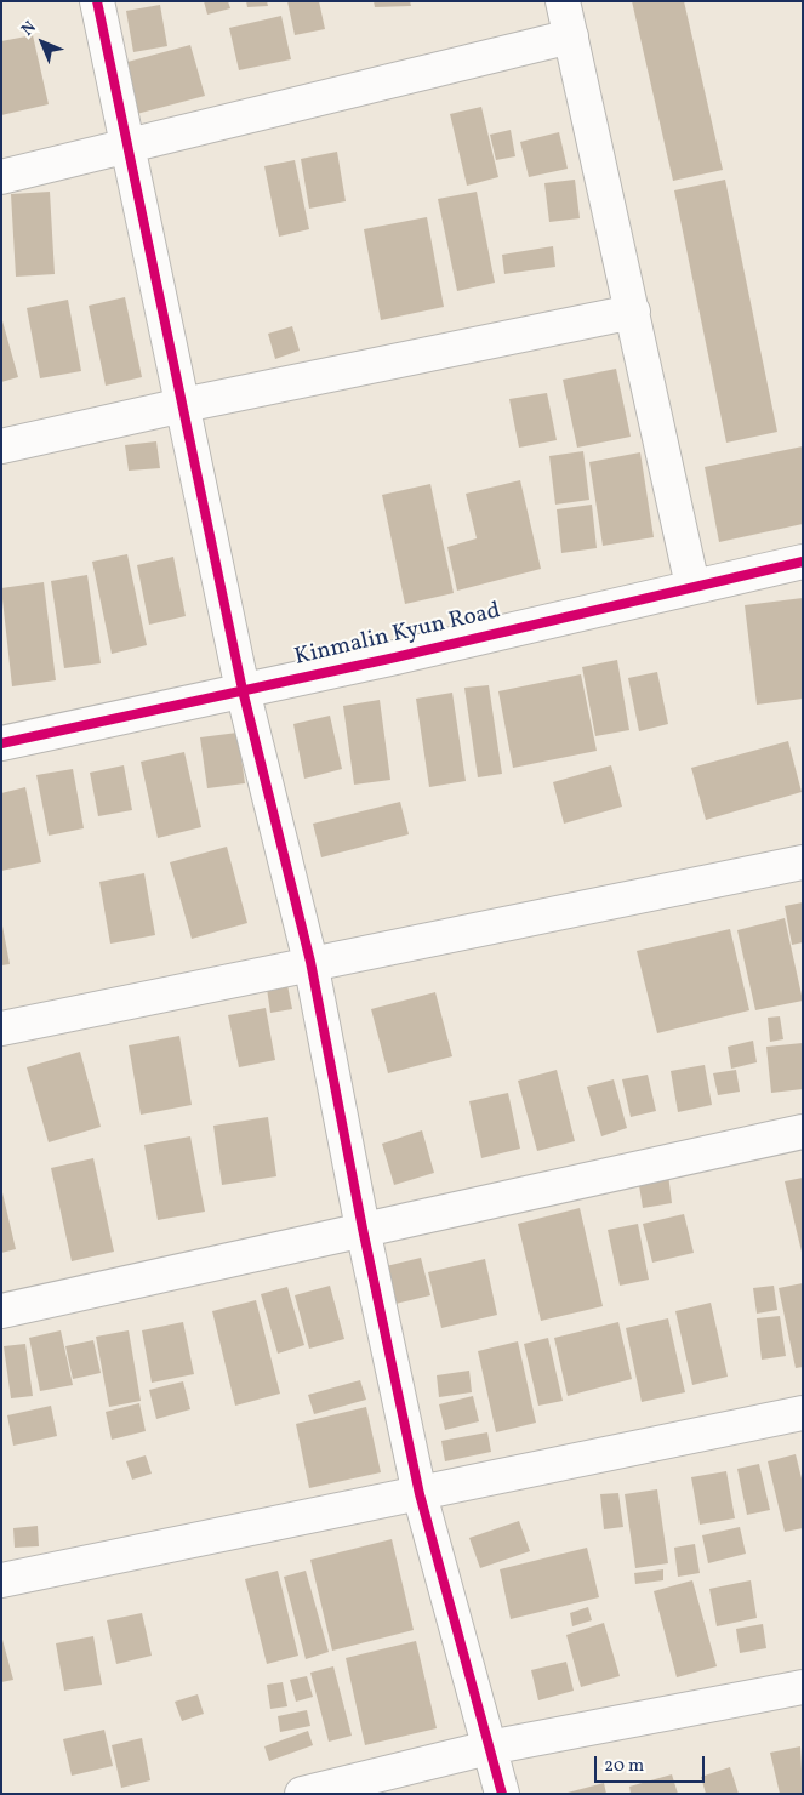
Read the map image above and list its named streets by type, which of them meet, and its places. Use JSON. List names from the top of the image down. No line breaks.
{"streets":{"street":["Kinmalin Kyun Road"]},"scale_bar":"20 m","north":"top left"}
